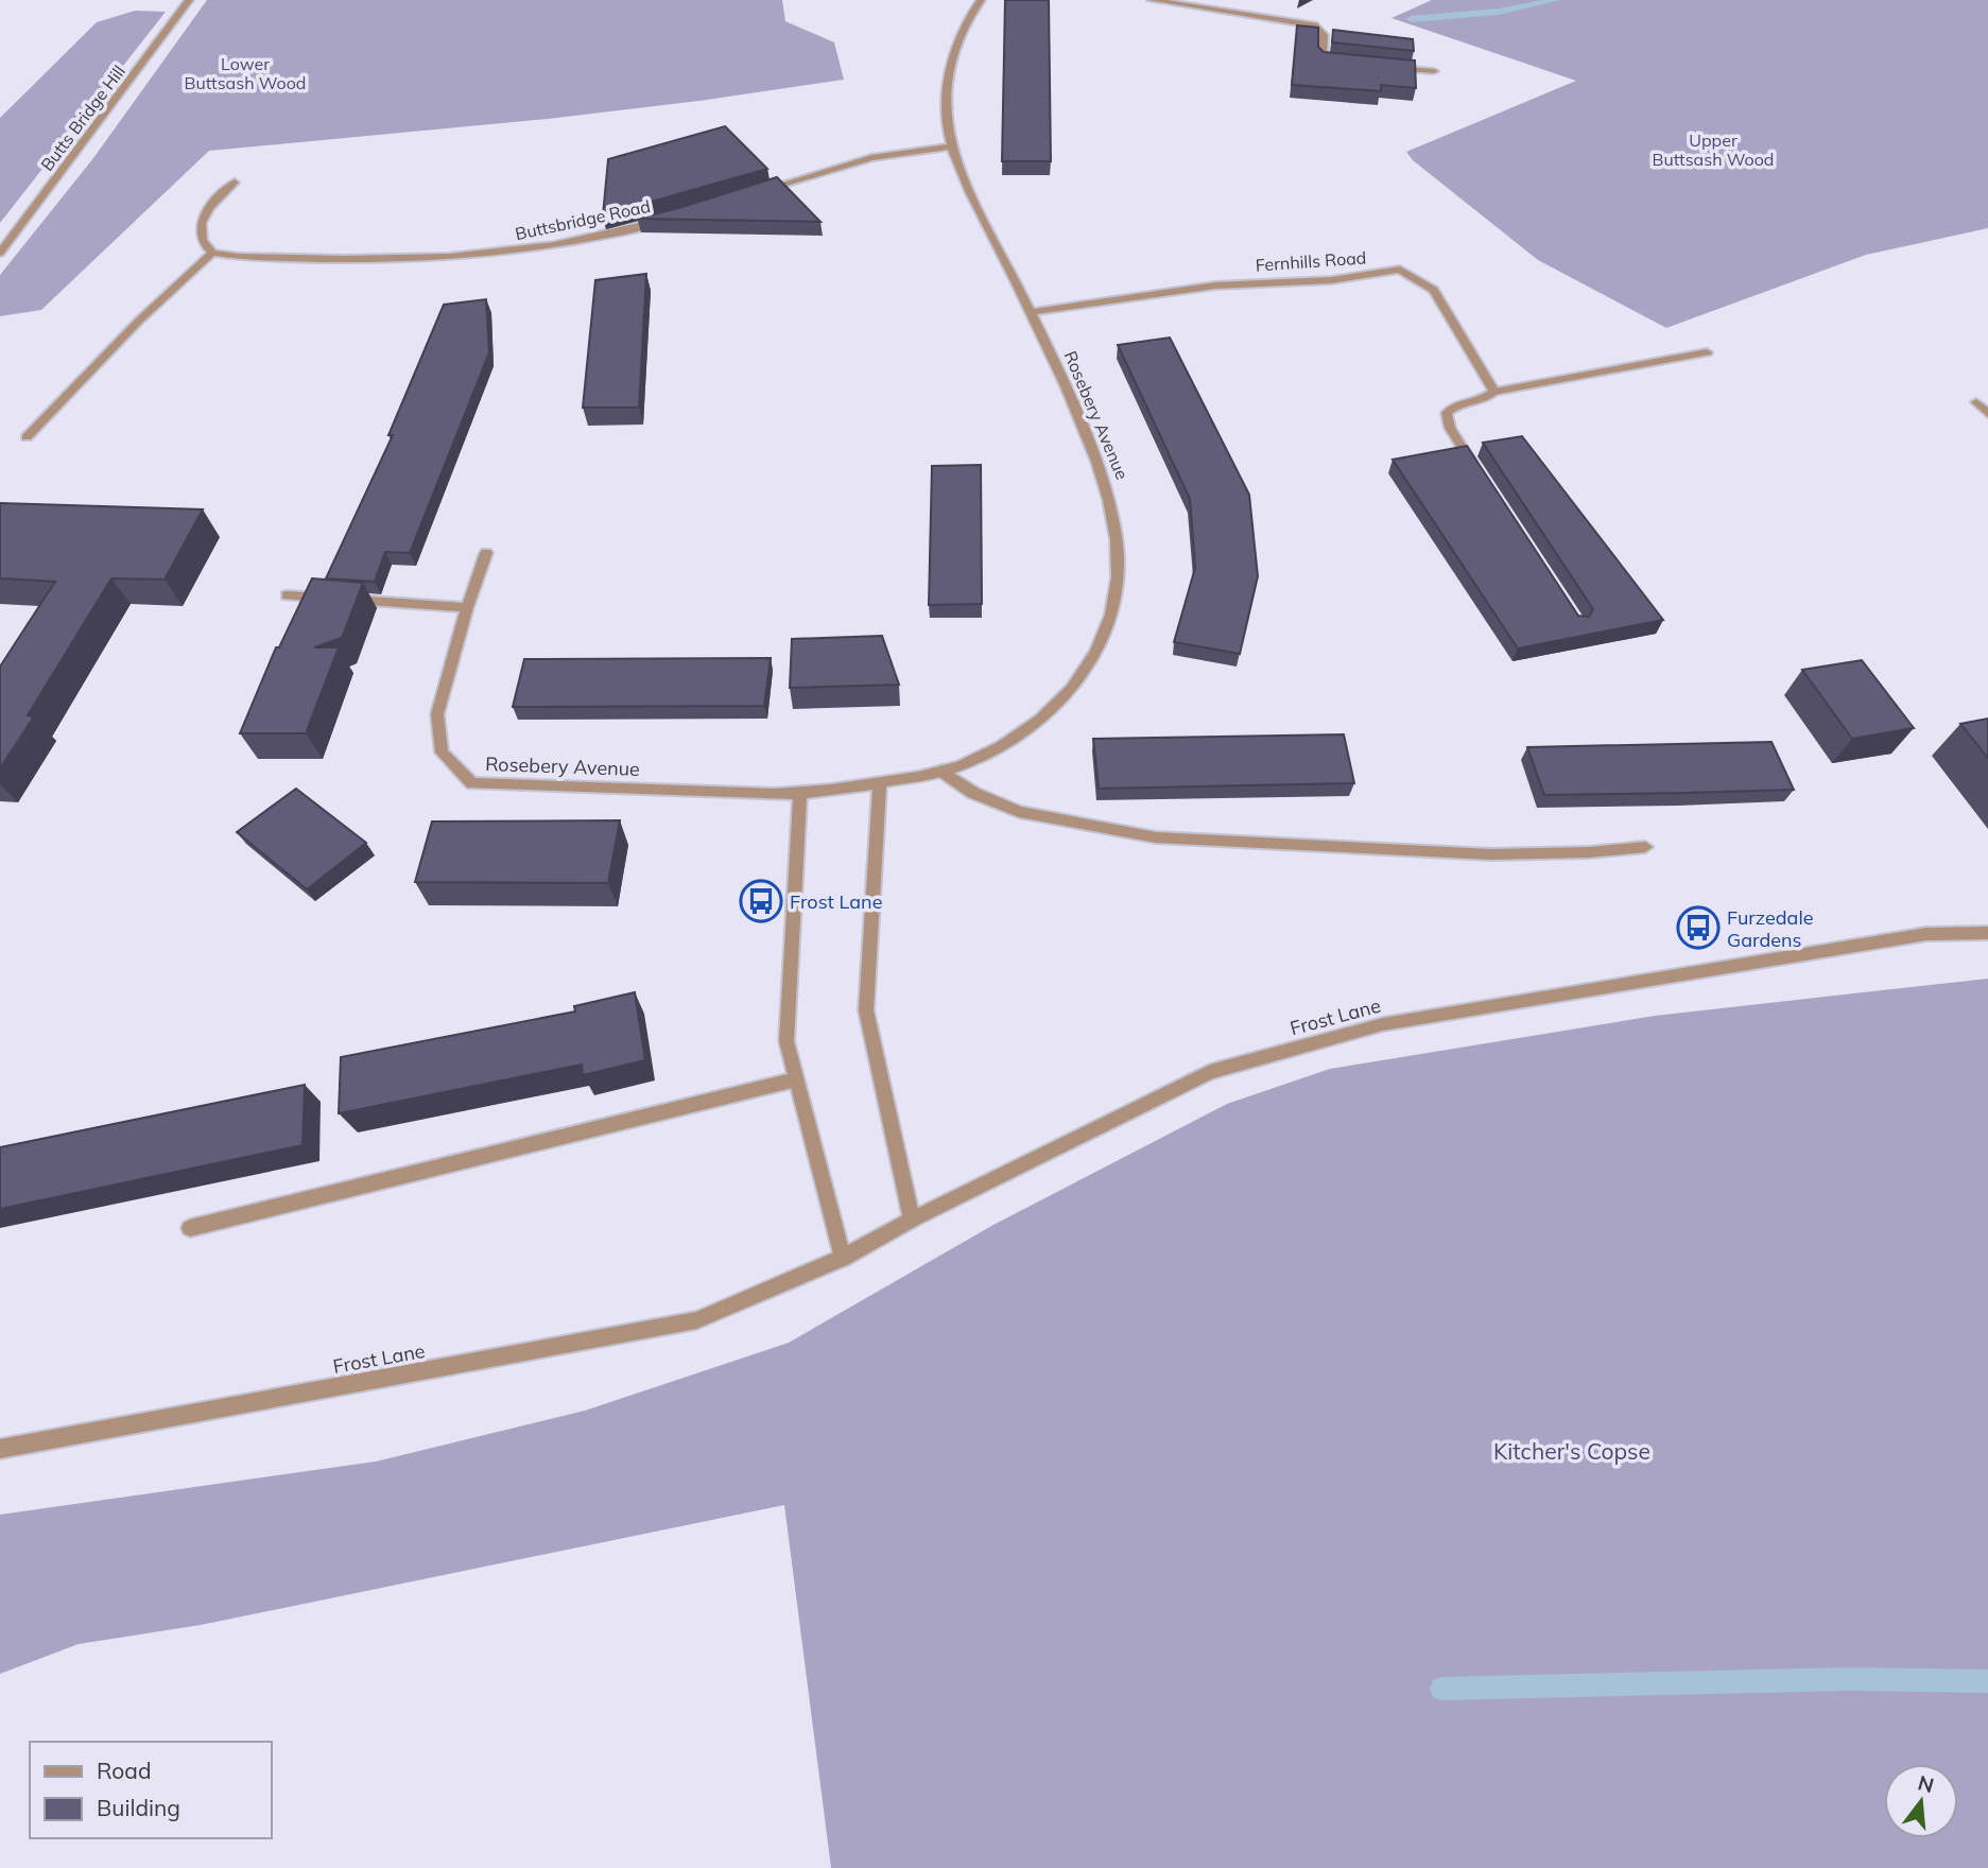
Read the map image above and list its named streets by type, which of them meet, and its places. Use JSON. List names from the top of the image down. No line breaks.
{"streets":{"street":["Butts Bridge Hill","Buttsbridge Road","Fernhills Road","Rosebery Avenue","Frost Lane"]},"crossings":[["Fernhills Road","Rosebery Avenue"]],"parks":["Lower Buttsash Wood","Upper Buttsash Wood","Kitcher's Copse"],"places":{"bus stop":["Frost Lane","Furzedale Gardens"]},"legend":["Road","Building"],"north":"top"}
